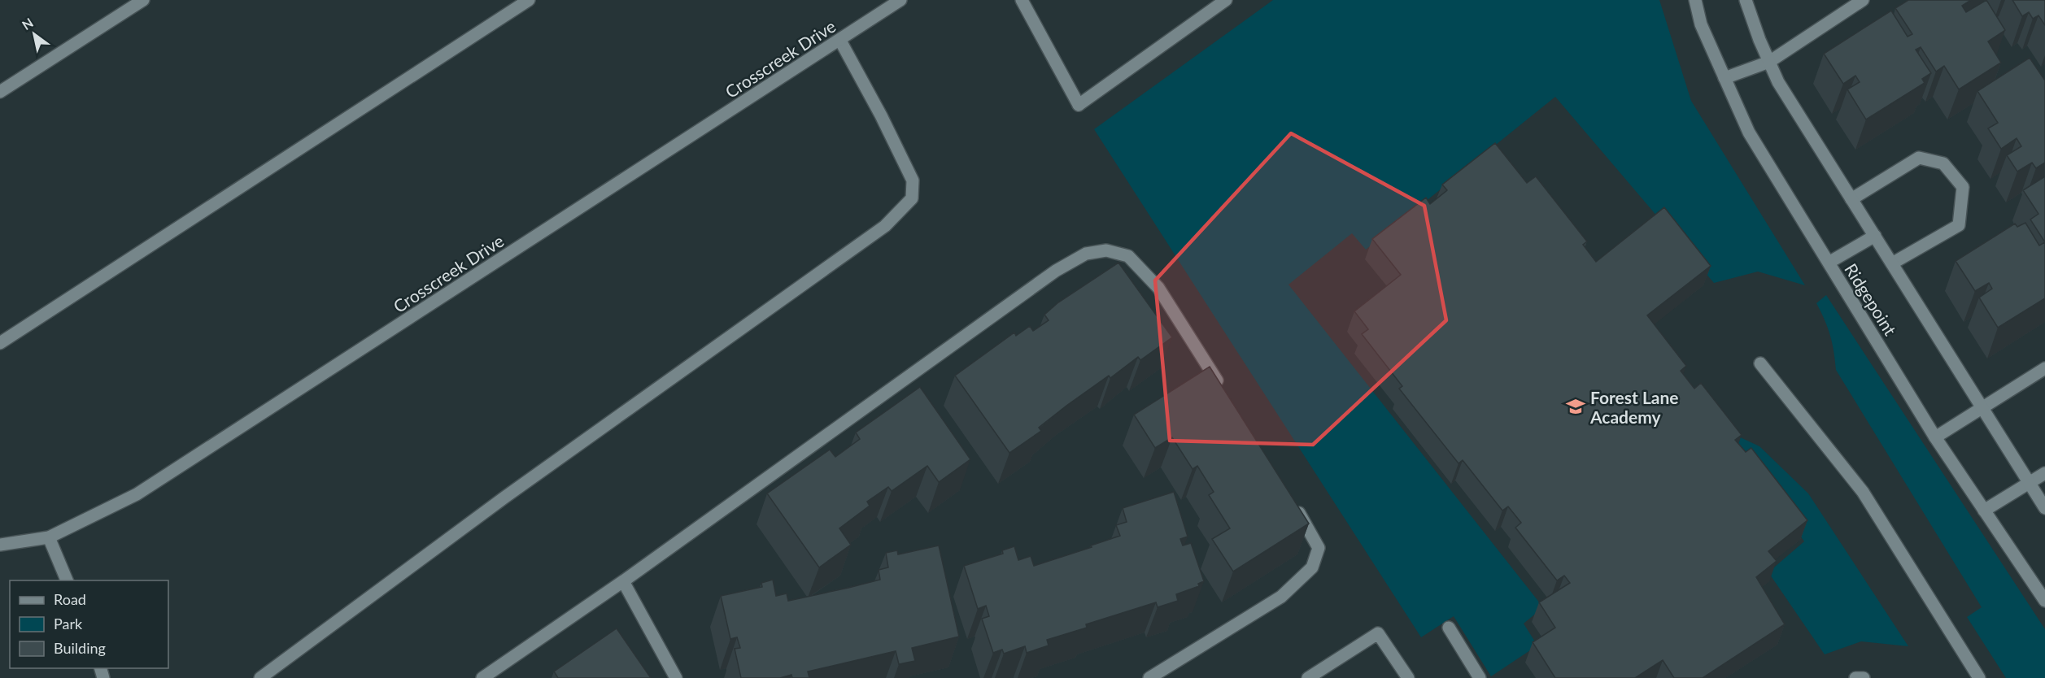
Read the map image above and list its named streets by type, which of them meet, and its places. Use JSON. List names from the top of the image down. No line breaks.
{"streets":{"street":["Crosscreek Drive","Ridgepoint"]},"places":{"school or university":["Forest Lane Academy"]},"legend":["Road","Park","Building"],"north":"top left"}
